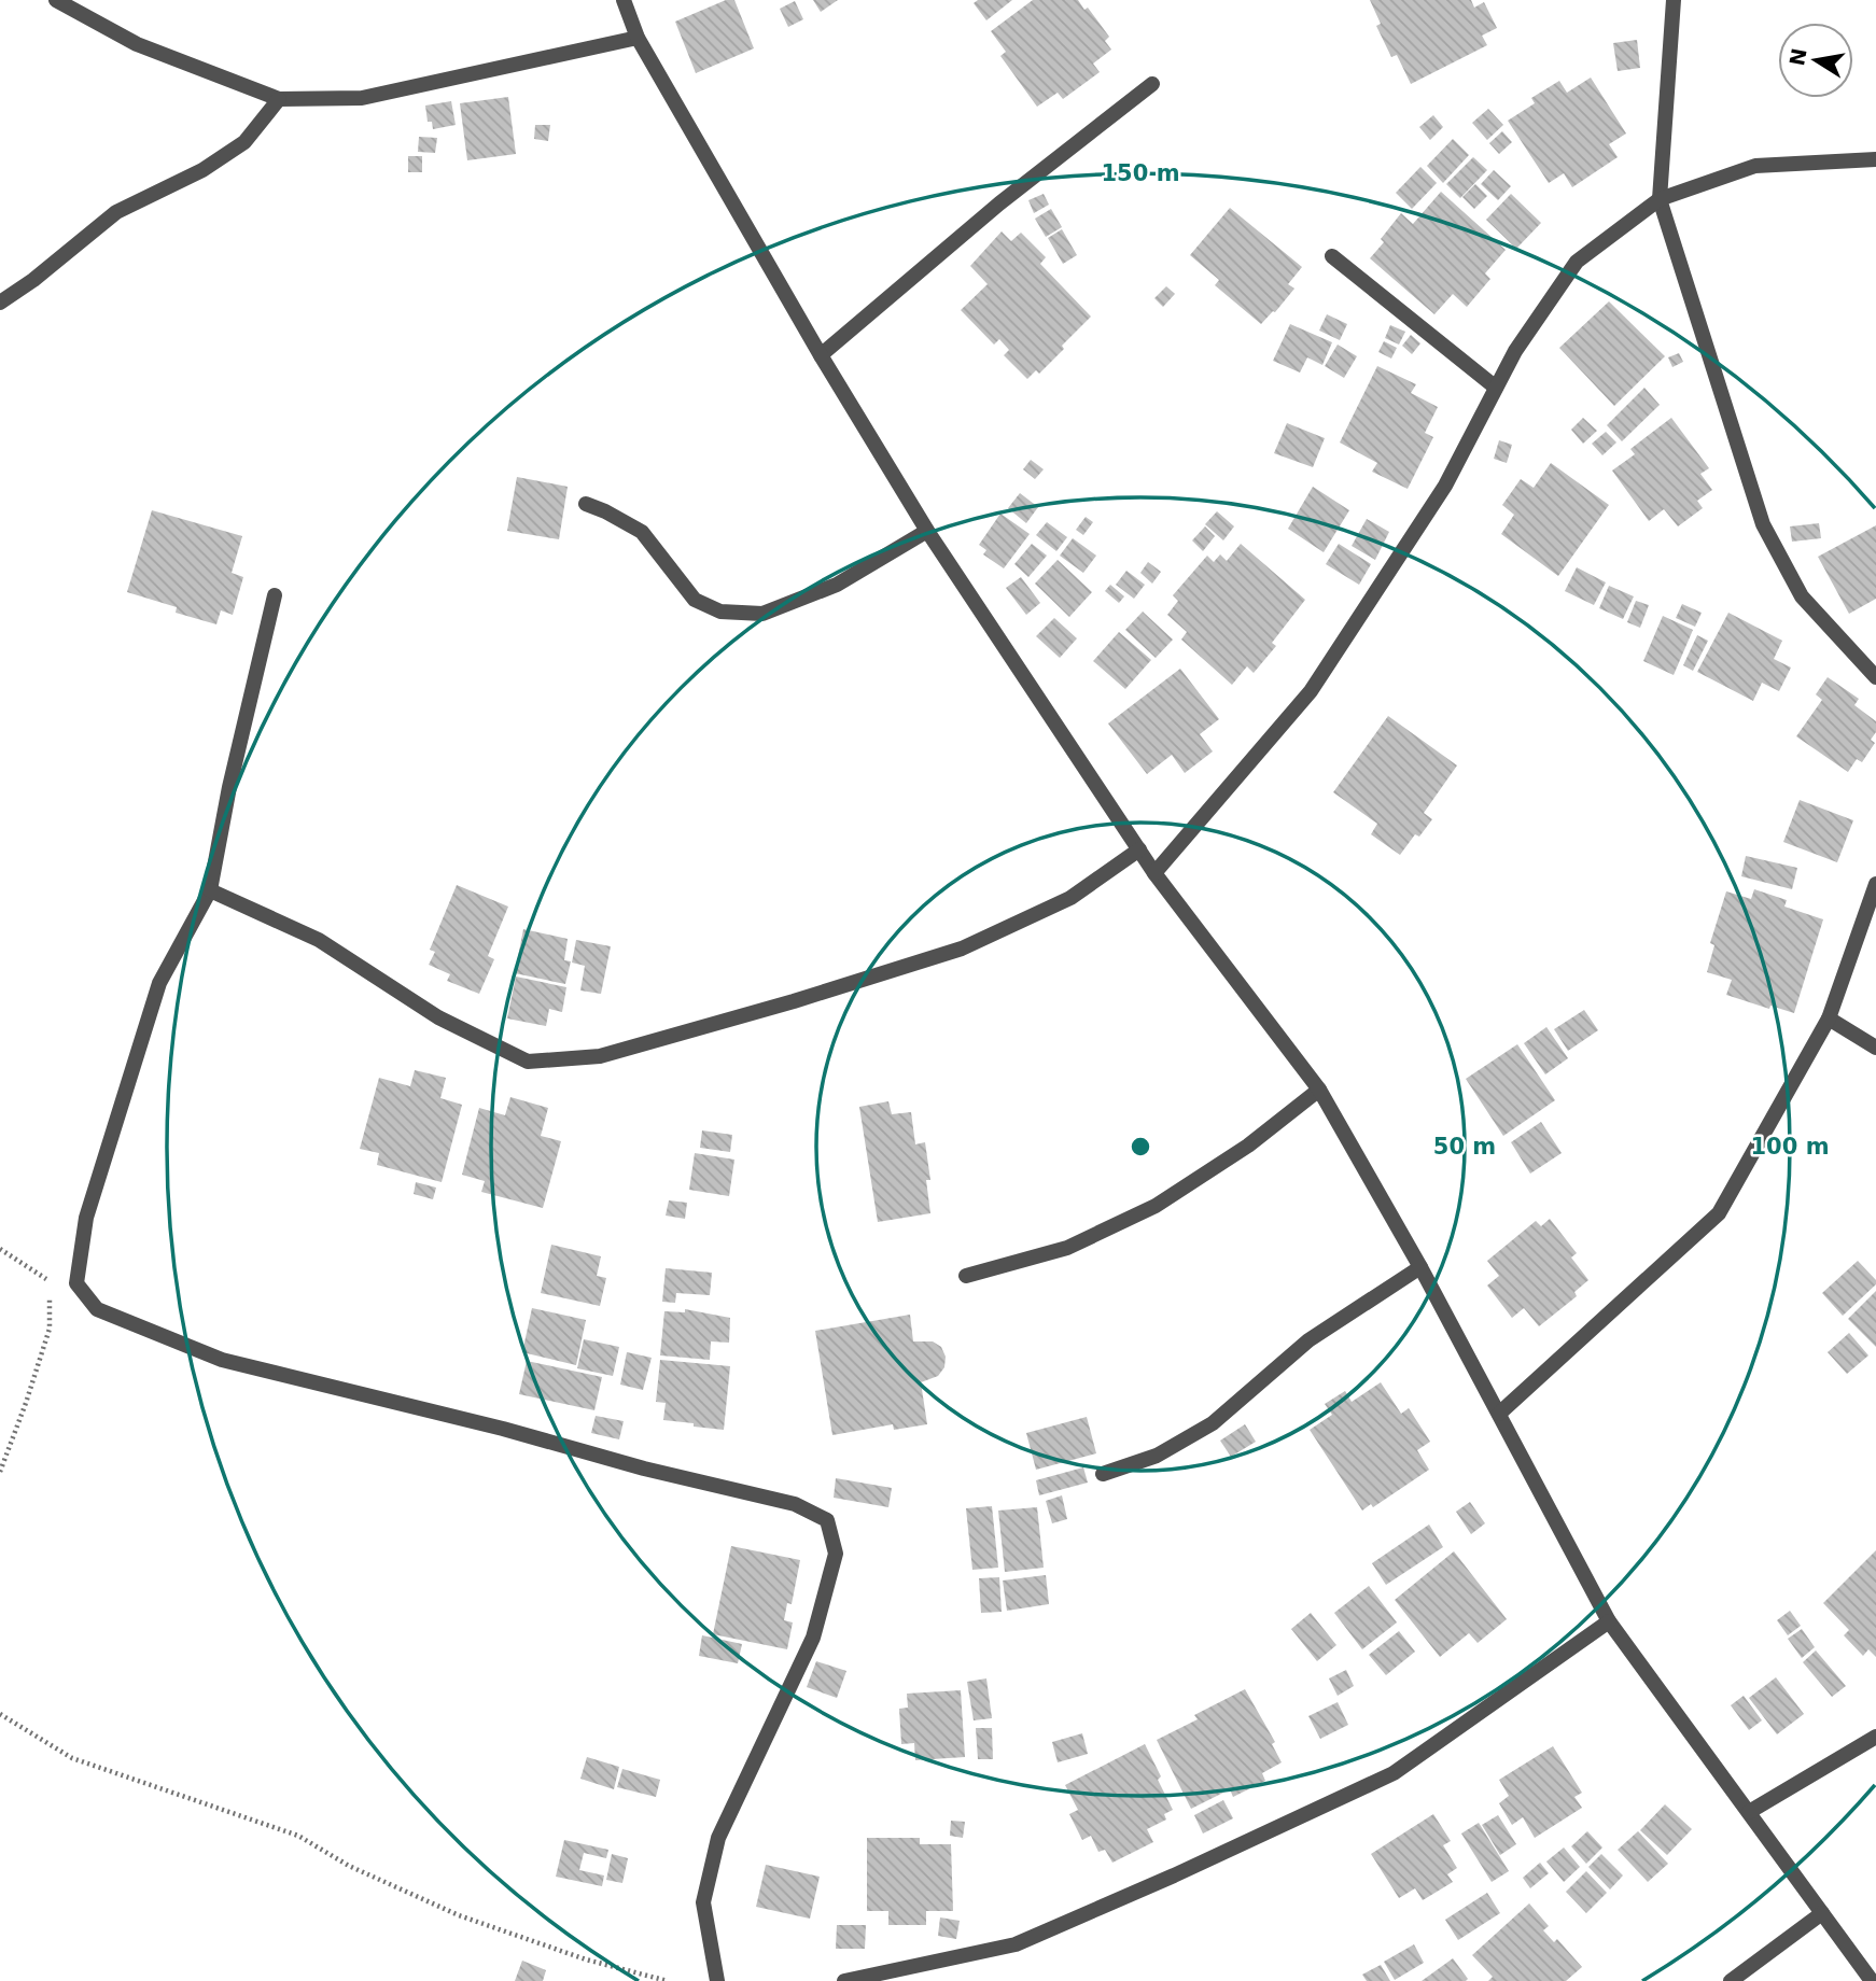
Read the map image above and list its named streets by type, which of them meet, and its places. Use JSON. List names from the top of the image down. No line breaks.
{"north":"left","rings":["150 m","50 m","100 m"]}
